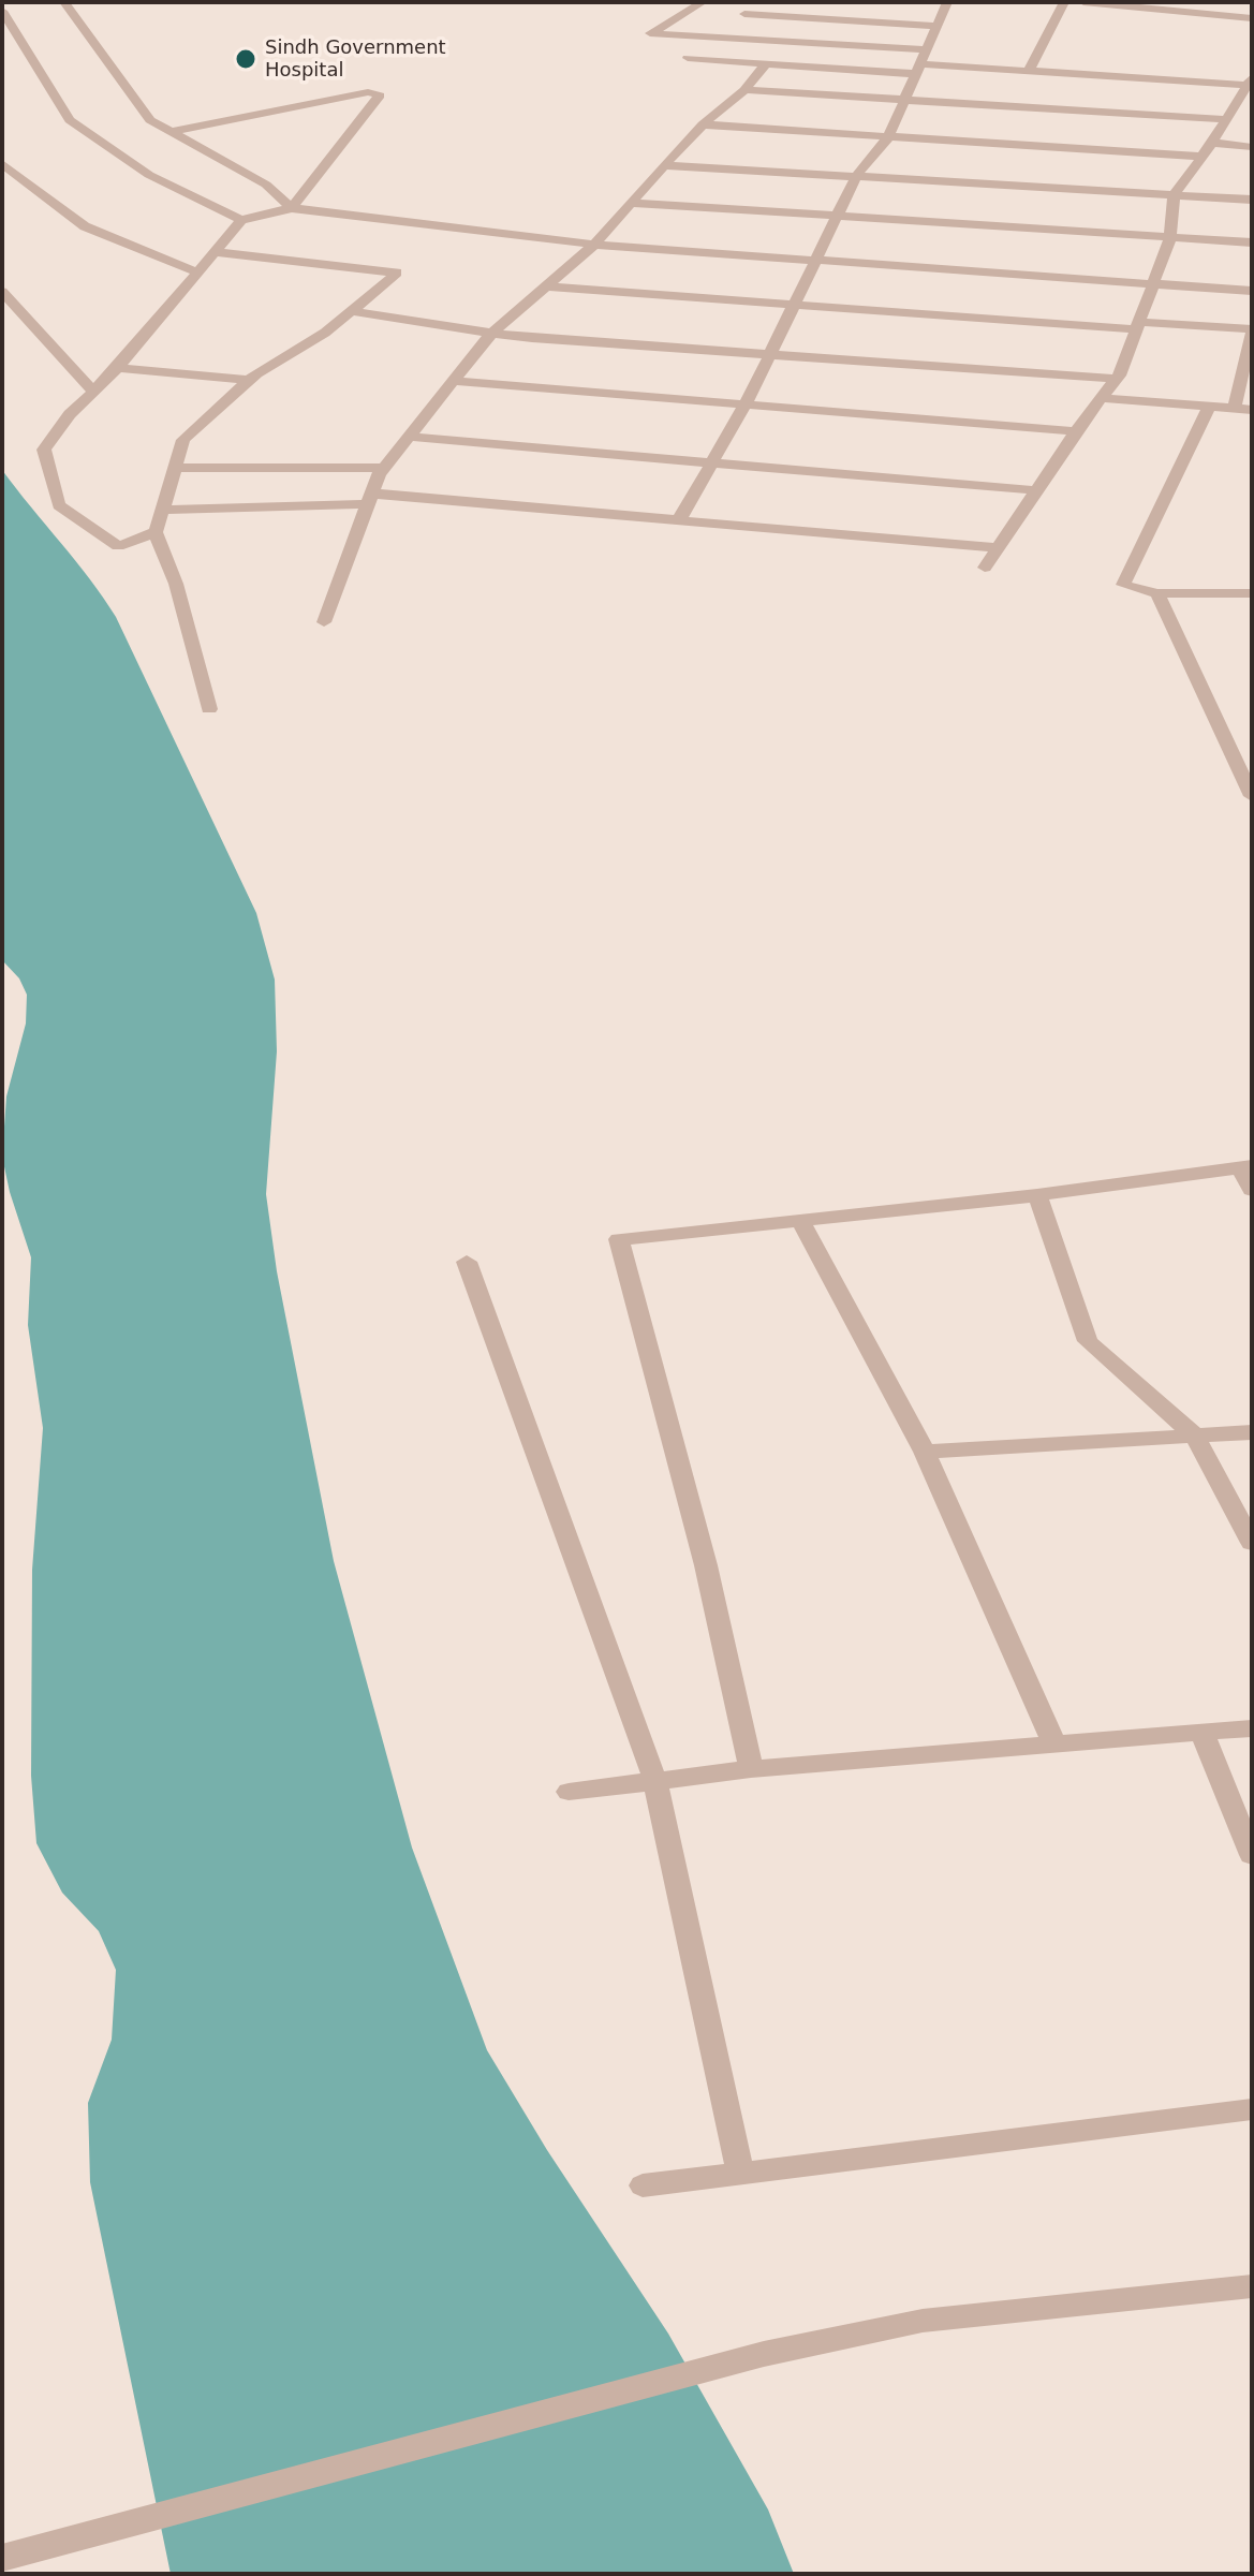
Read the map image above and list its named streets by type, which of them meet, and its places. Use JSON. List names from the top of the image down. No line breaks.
{"places":["Sindh Government Hospital"]}
